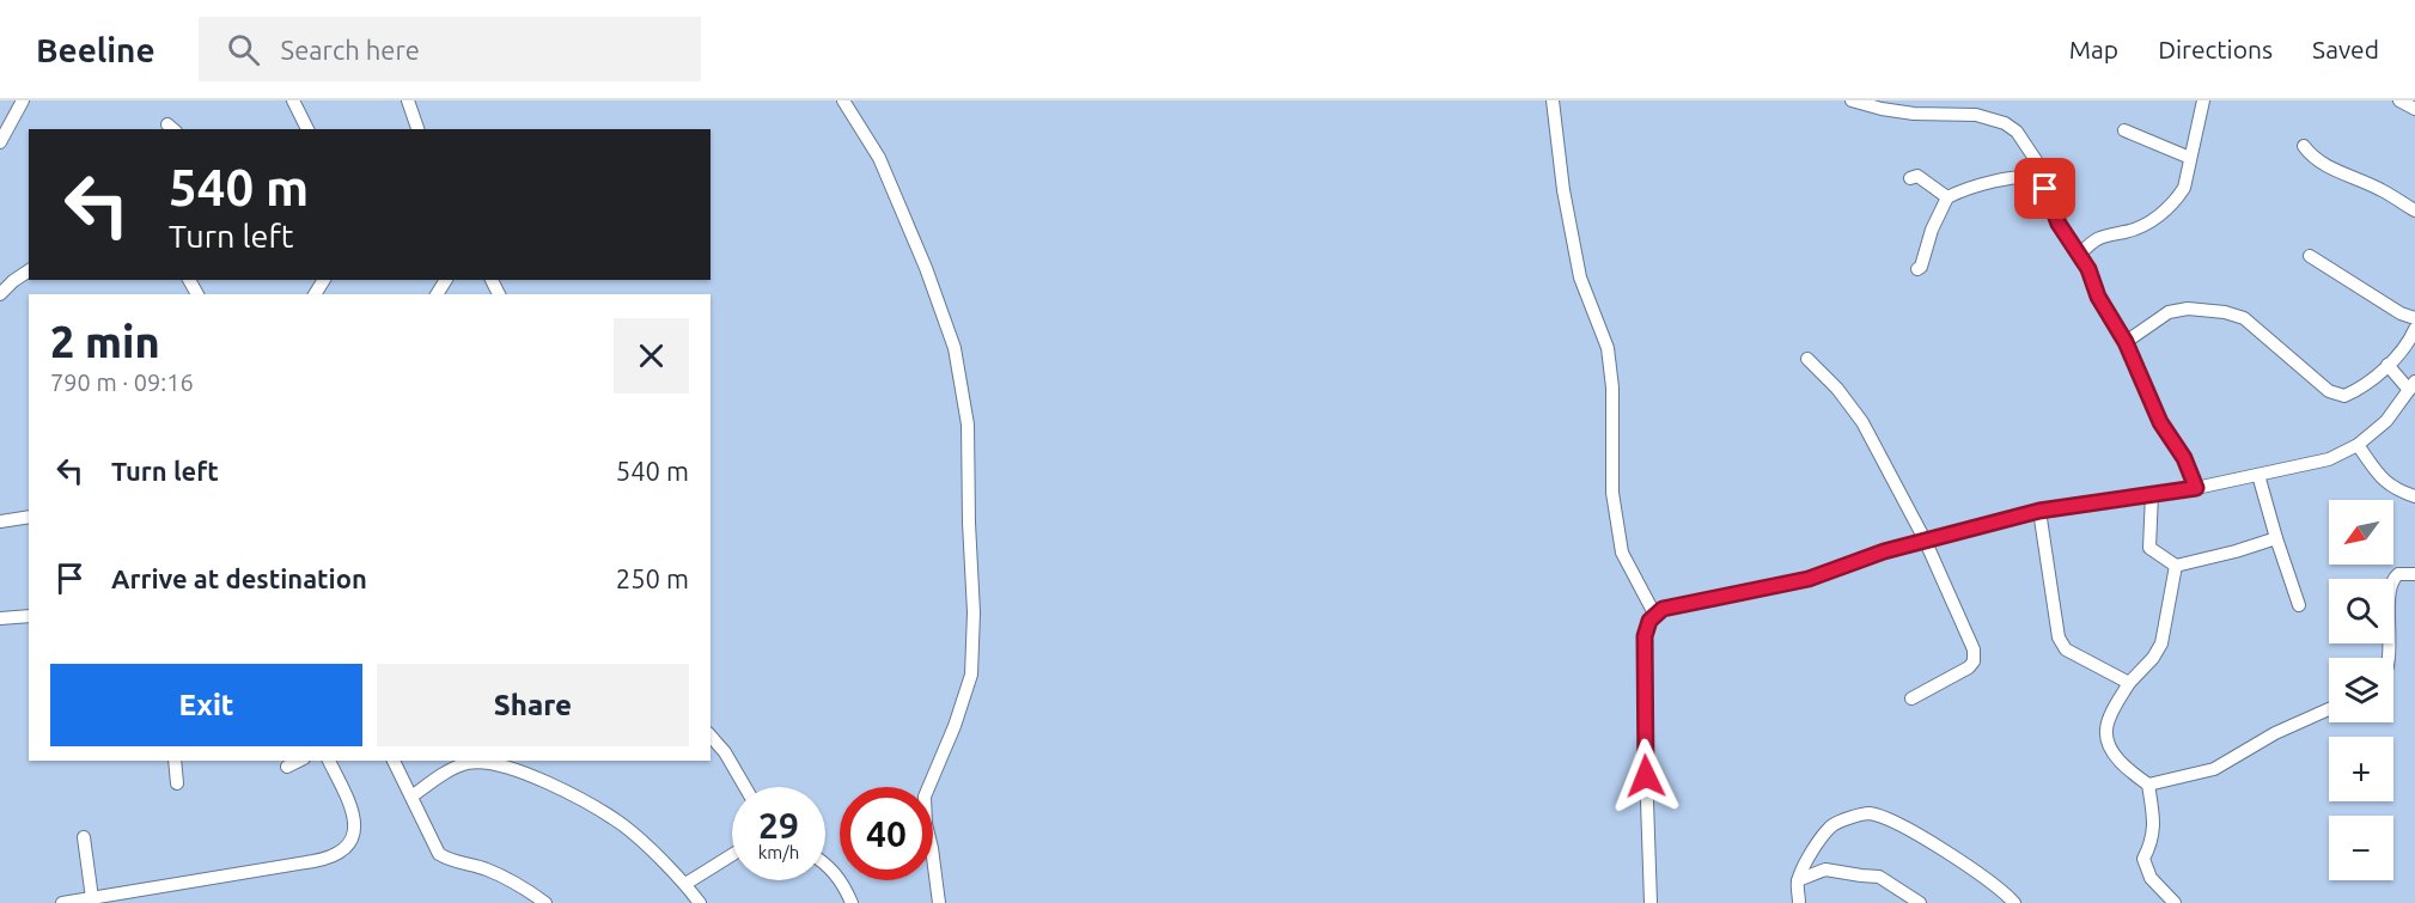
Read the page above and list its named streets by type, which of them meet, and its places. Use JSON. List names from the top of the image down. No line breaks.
{"north":"bottom left","page":{"header":"Beeline","search":"Search here","nav":["Map","Directions","Saved"],"turn":["540 m","Turn left"],"heading":["2 min","790 m · 09:16"],"list":[{"name":"Turn left","value":"540 m"},{"name":"Arrive at destination","value":"250 m"}],"map_buttons":["+","−"],"buttons":["Exit","Share"],"speed":"29 km/h","limit":"40"}}
